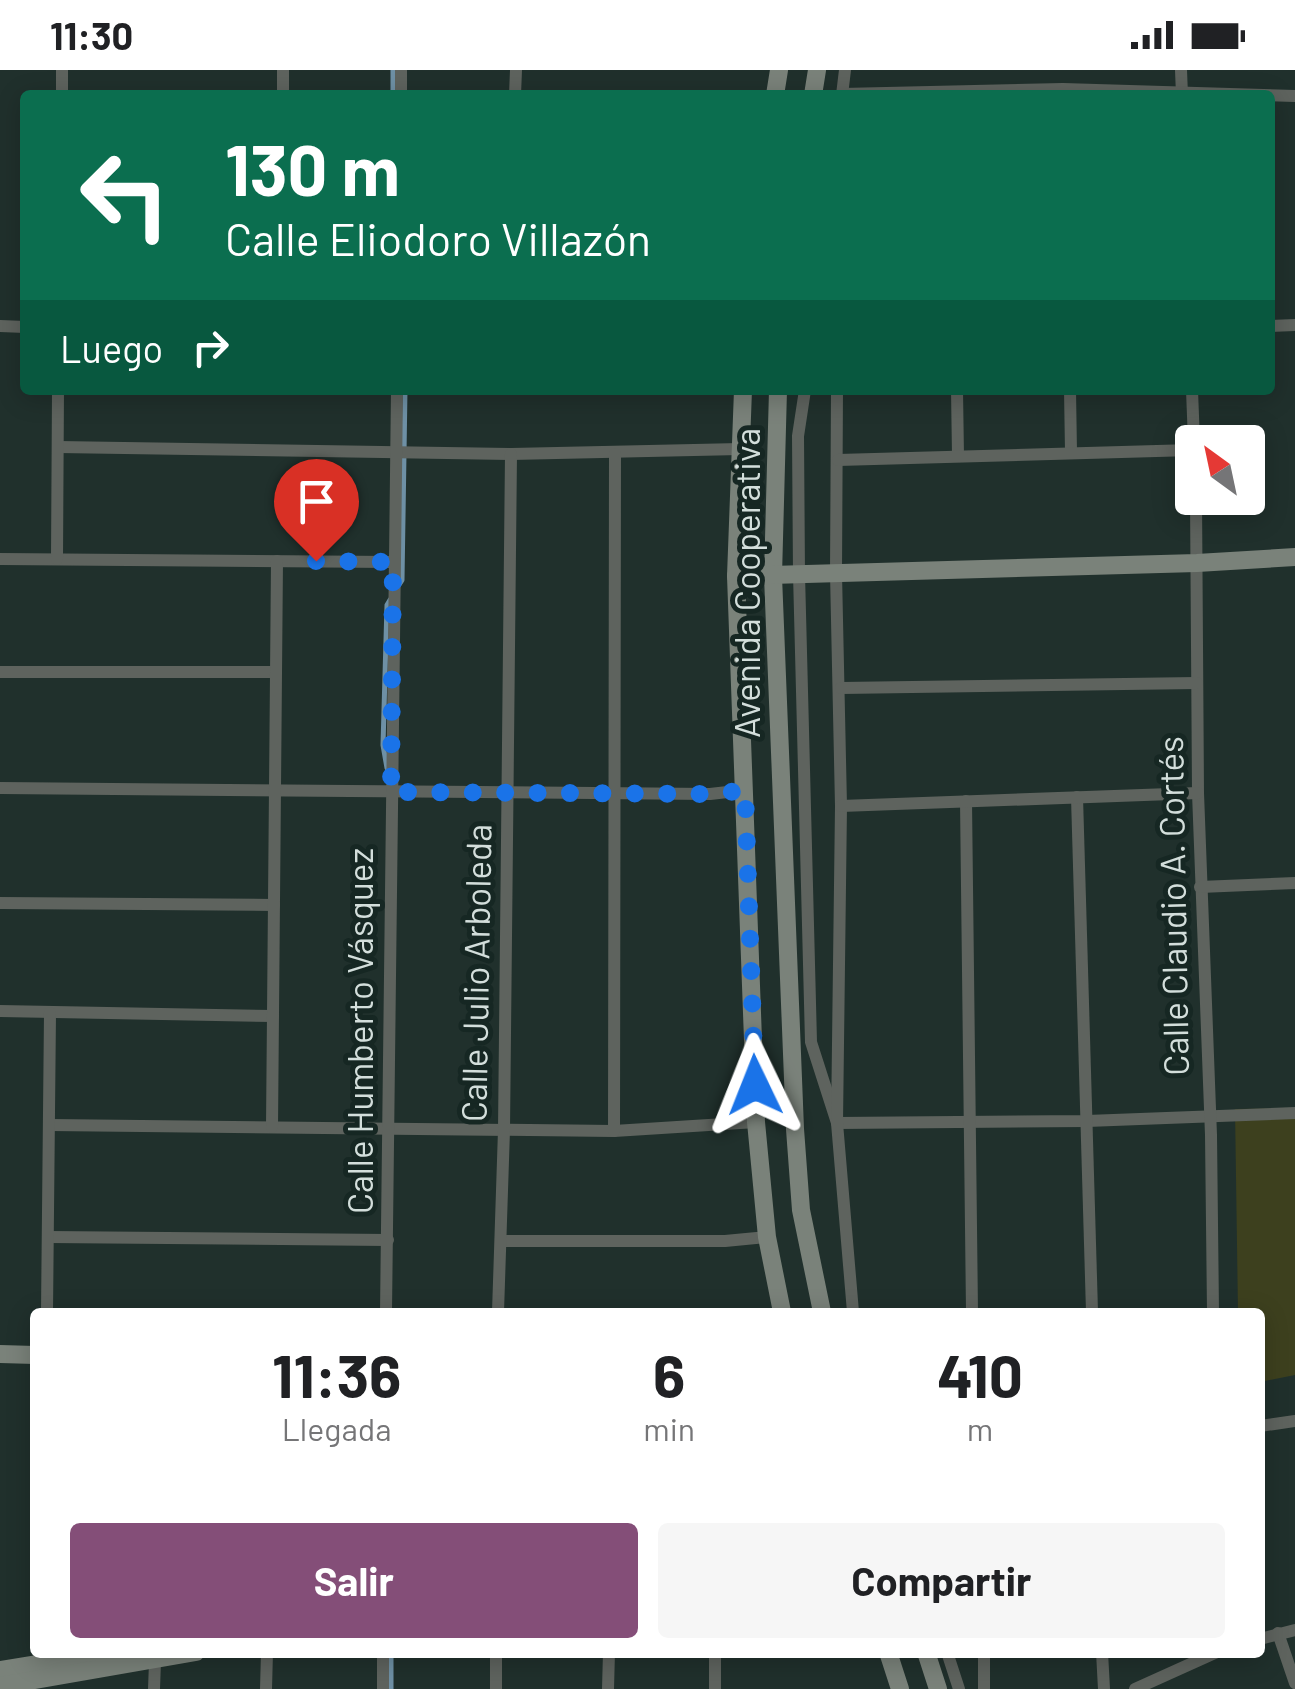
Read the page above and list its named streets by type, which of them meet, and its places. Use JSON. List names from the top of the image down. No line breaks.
{"streets":{"street":["Avenida Cooperativa","Calle Claudio A. Cortés","Calle Julio Arboleda","Calle Humberto Vásquez"]},"north":"top left","page":{"status":"11:30","turn":["130 m","Calle Eliodoro Villazón"],"then":"Luego","eta":["11:36","Llegada","6","min","410","m"],"buttons":["Salir","Compartir"]}}
